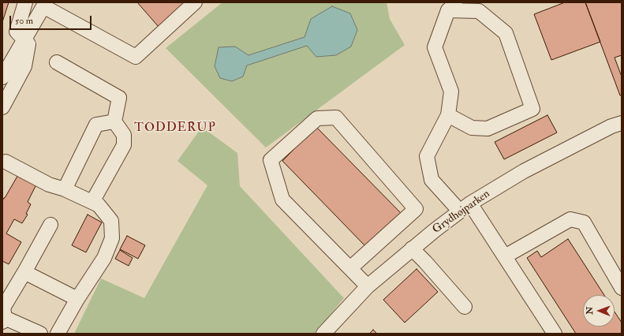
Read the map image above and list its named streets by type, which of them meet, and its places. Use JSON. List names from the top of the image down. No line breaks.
{"streets":{"street":["Grydhøjparken"]},"districts":["TODDERUP"],"scale_bar":"50 m","north":"left"}
